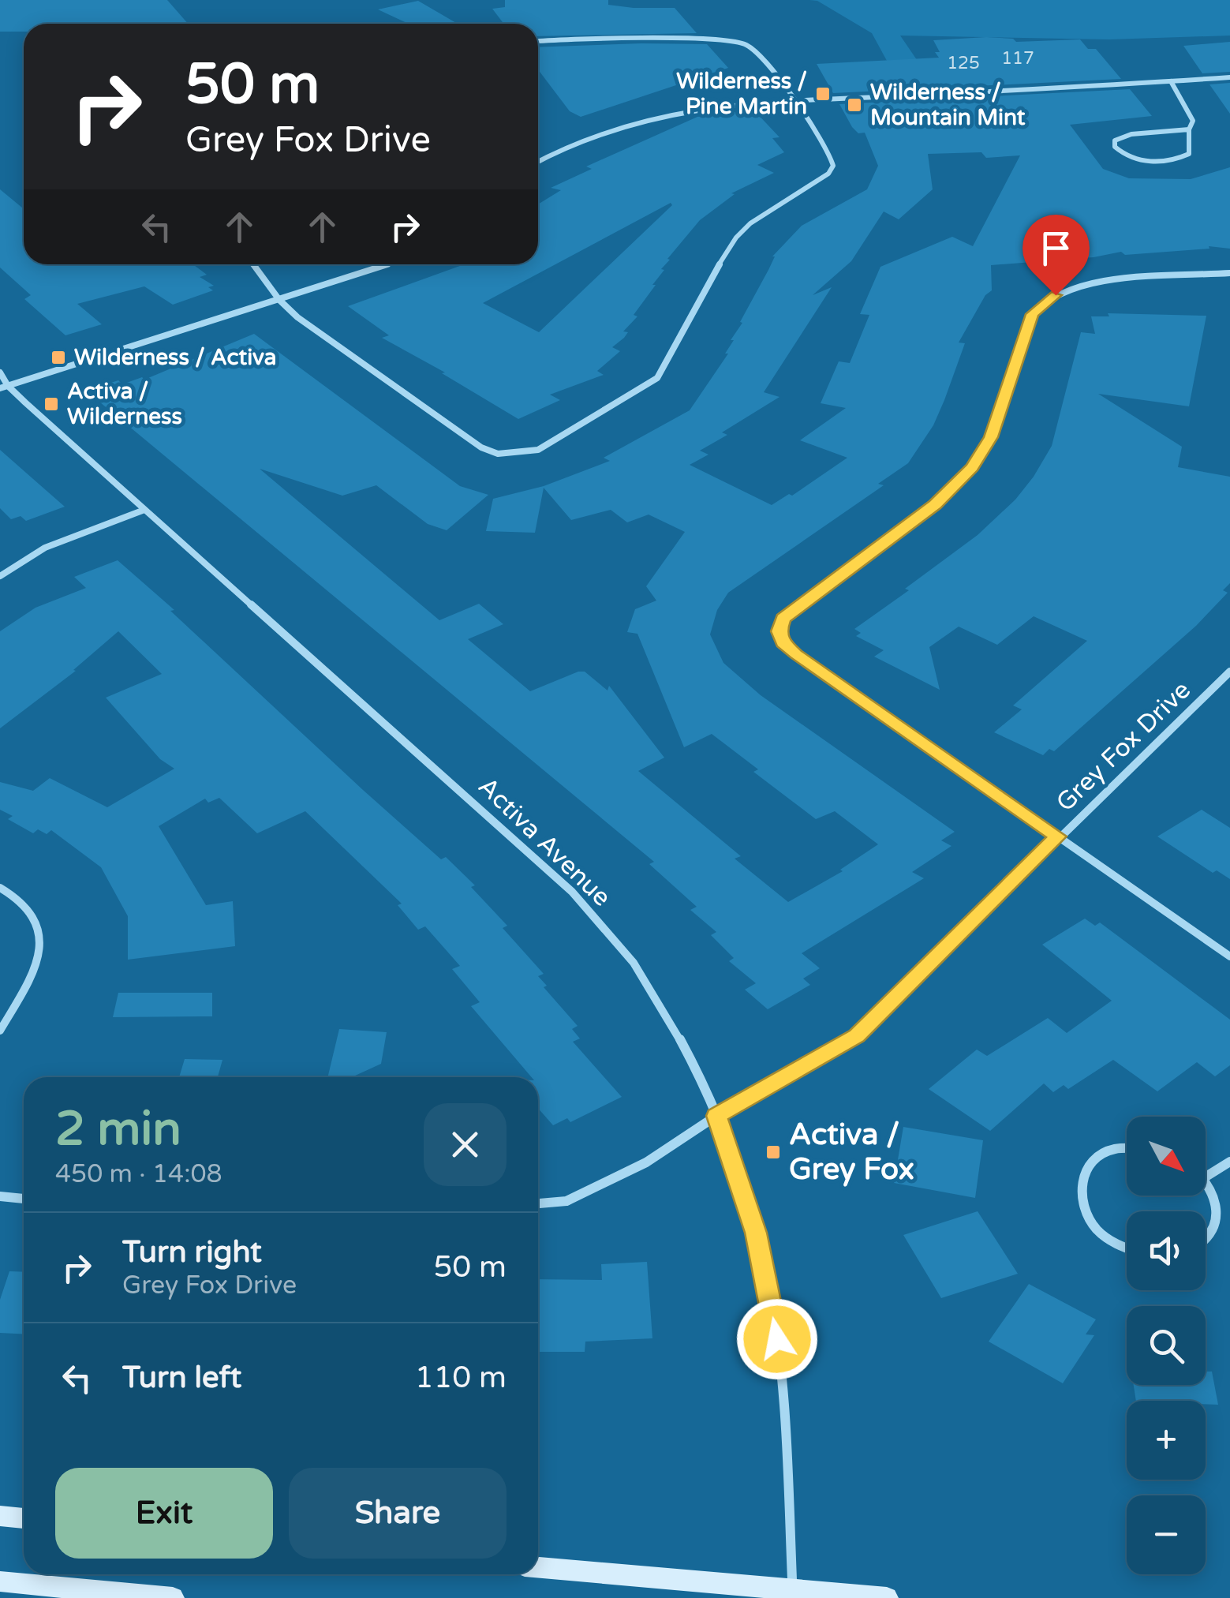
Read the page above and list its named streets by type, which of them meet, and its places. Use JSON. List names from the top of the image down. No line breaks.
{"streets":{"street":["Grey Fox Drive","Activa Avenue"]},"crossings":[["Grey Fox Drive","Activa Avenue"]],"places":{"transit":["Wilderness / Pine Martin","Wilderness / Mountain Mint","Wilderness / Activa","Activa / Wilderness","Activa / Grey Fox"]},"house_numbers":["117","125"],"north":"bottom right","page":{"turn":["50 m","Grey Fox Drive"],"heading":["2 min","450 m · 14:08"],"map_buttons":["+","−"],"list":[{"name":"Turn right","note":"Grey Fox Drive","value":"50 m"},{"name":"Turn left","value":"110 m"}],"buttons":["Exit","Share"]}}
